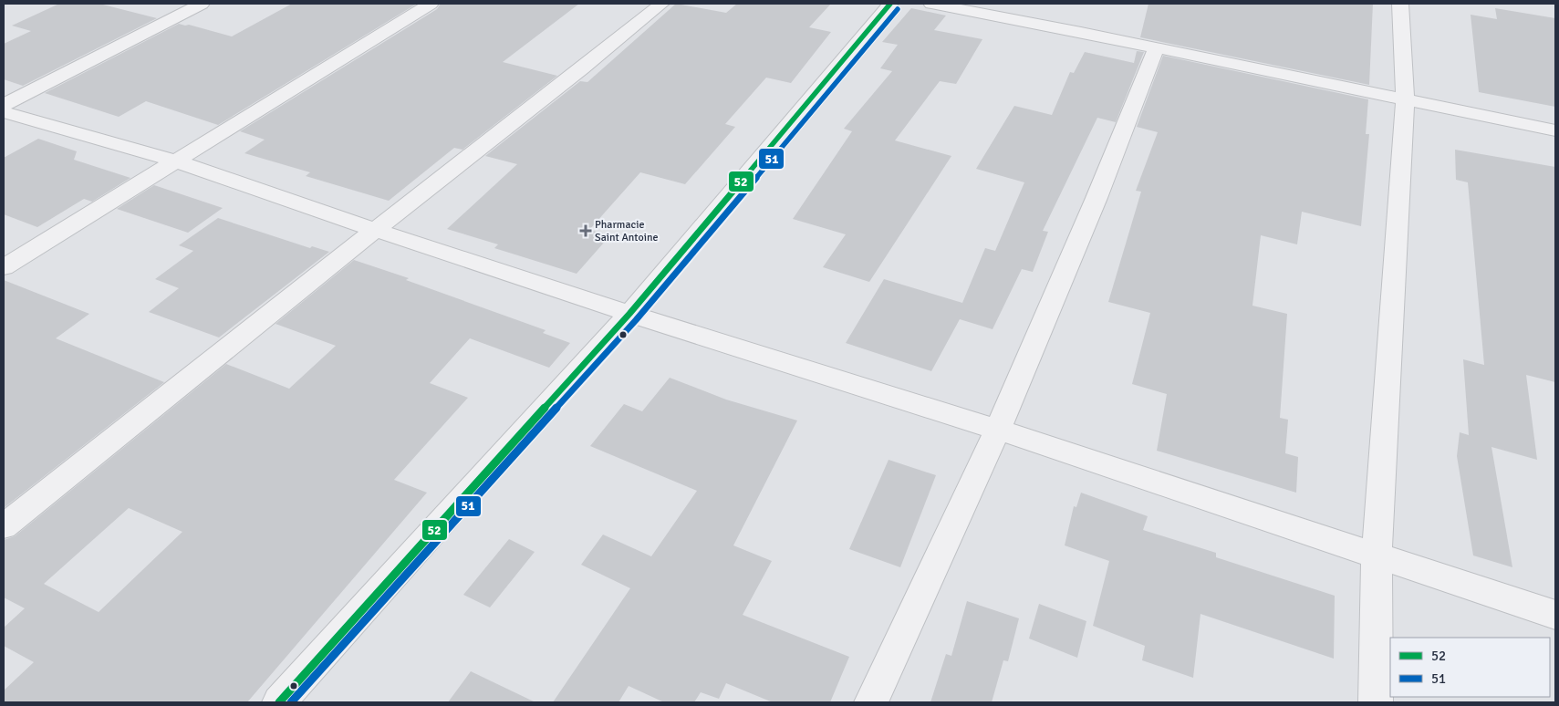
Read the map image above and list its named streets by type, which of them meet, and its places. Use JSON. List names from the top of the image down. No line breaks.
{"places":{"health":["Pharmacie Saint Antoine"]},"lines":["transit line 52","transit line 51"],"legend":["52","51"]}
